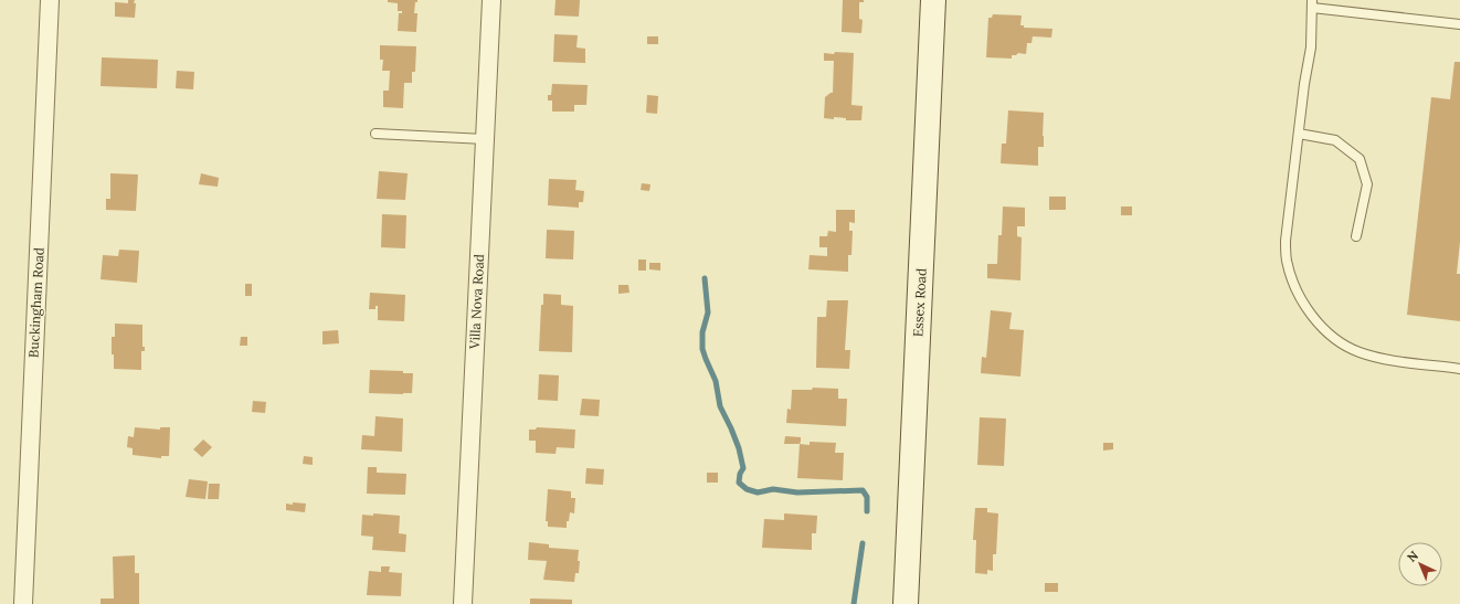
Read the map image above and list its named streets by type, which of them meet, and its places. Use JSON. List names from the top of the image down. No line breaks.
{"streets":{"street":["Villa Nova Road","Buckingham Road","Essex Road"]},"north":"top left"}
